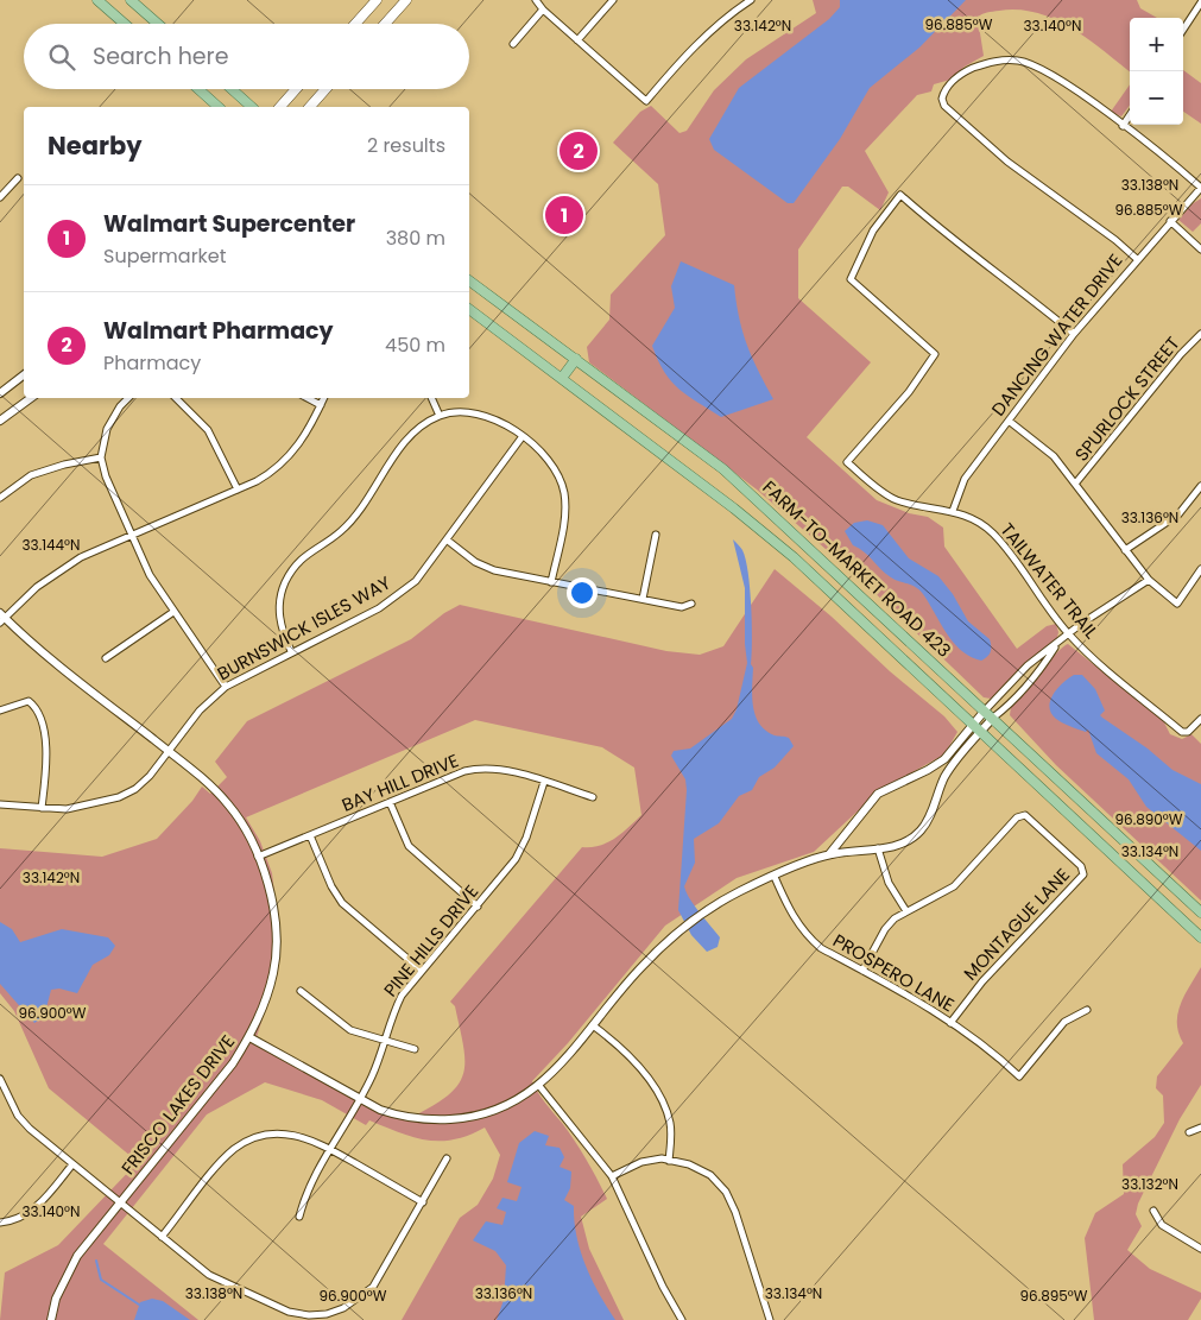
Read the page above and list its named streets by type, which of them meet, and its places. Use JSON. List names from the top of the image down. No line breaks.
{"streets":{"main road":["FARM-TO-MARKET ROAD 423"],"street":["DANCING WATER DRIVE","SPURLOCK STREET","TAILWATER TRAIL","BURNSWICK ISLES WAY","BAY HILL DRIVE","MONTAGUE LANE","PINE HILLS DRIVE","PROSPERO LANE","FRISCO LAKES DRIVE"]},"crossings":[["DANCING WATER DRIVE","TAILWATER TRAIL"],["BURNSWICK ISLES WAY","FRISCO LAKES DRIVE"],["BAY HILL DRIVE","PINE HILLS DRIVE"],["BAY HILL DRIVE","FRISCO LAKES DRIVE"],["MONTAGUE LANE","PROSPERO LANE"]],"page":{"map_buttons":["+","−"],"search":"Search here","heading":["Nearby","2 results"],"pins":["2","1"],"list":[{"mark":"1","name":"Walmart Supercenter","note":"Supermarket","value":"380 m"},{"mark":"2","name":"Walmart Pharmacy","note":"Pharmacy","value":"450 m"}]},"coordinates":["96.885°W","33.142°N","33.140°N","33.138°N","33.136°N","33.144°N","96.890°W","33.134°N","96.900°W","33.132°N","96.895°W"]}
